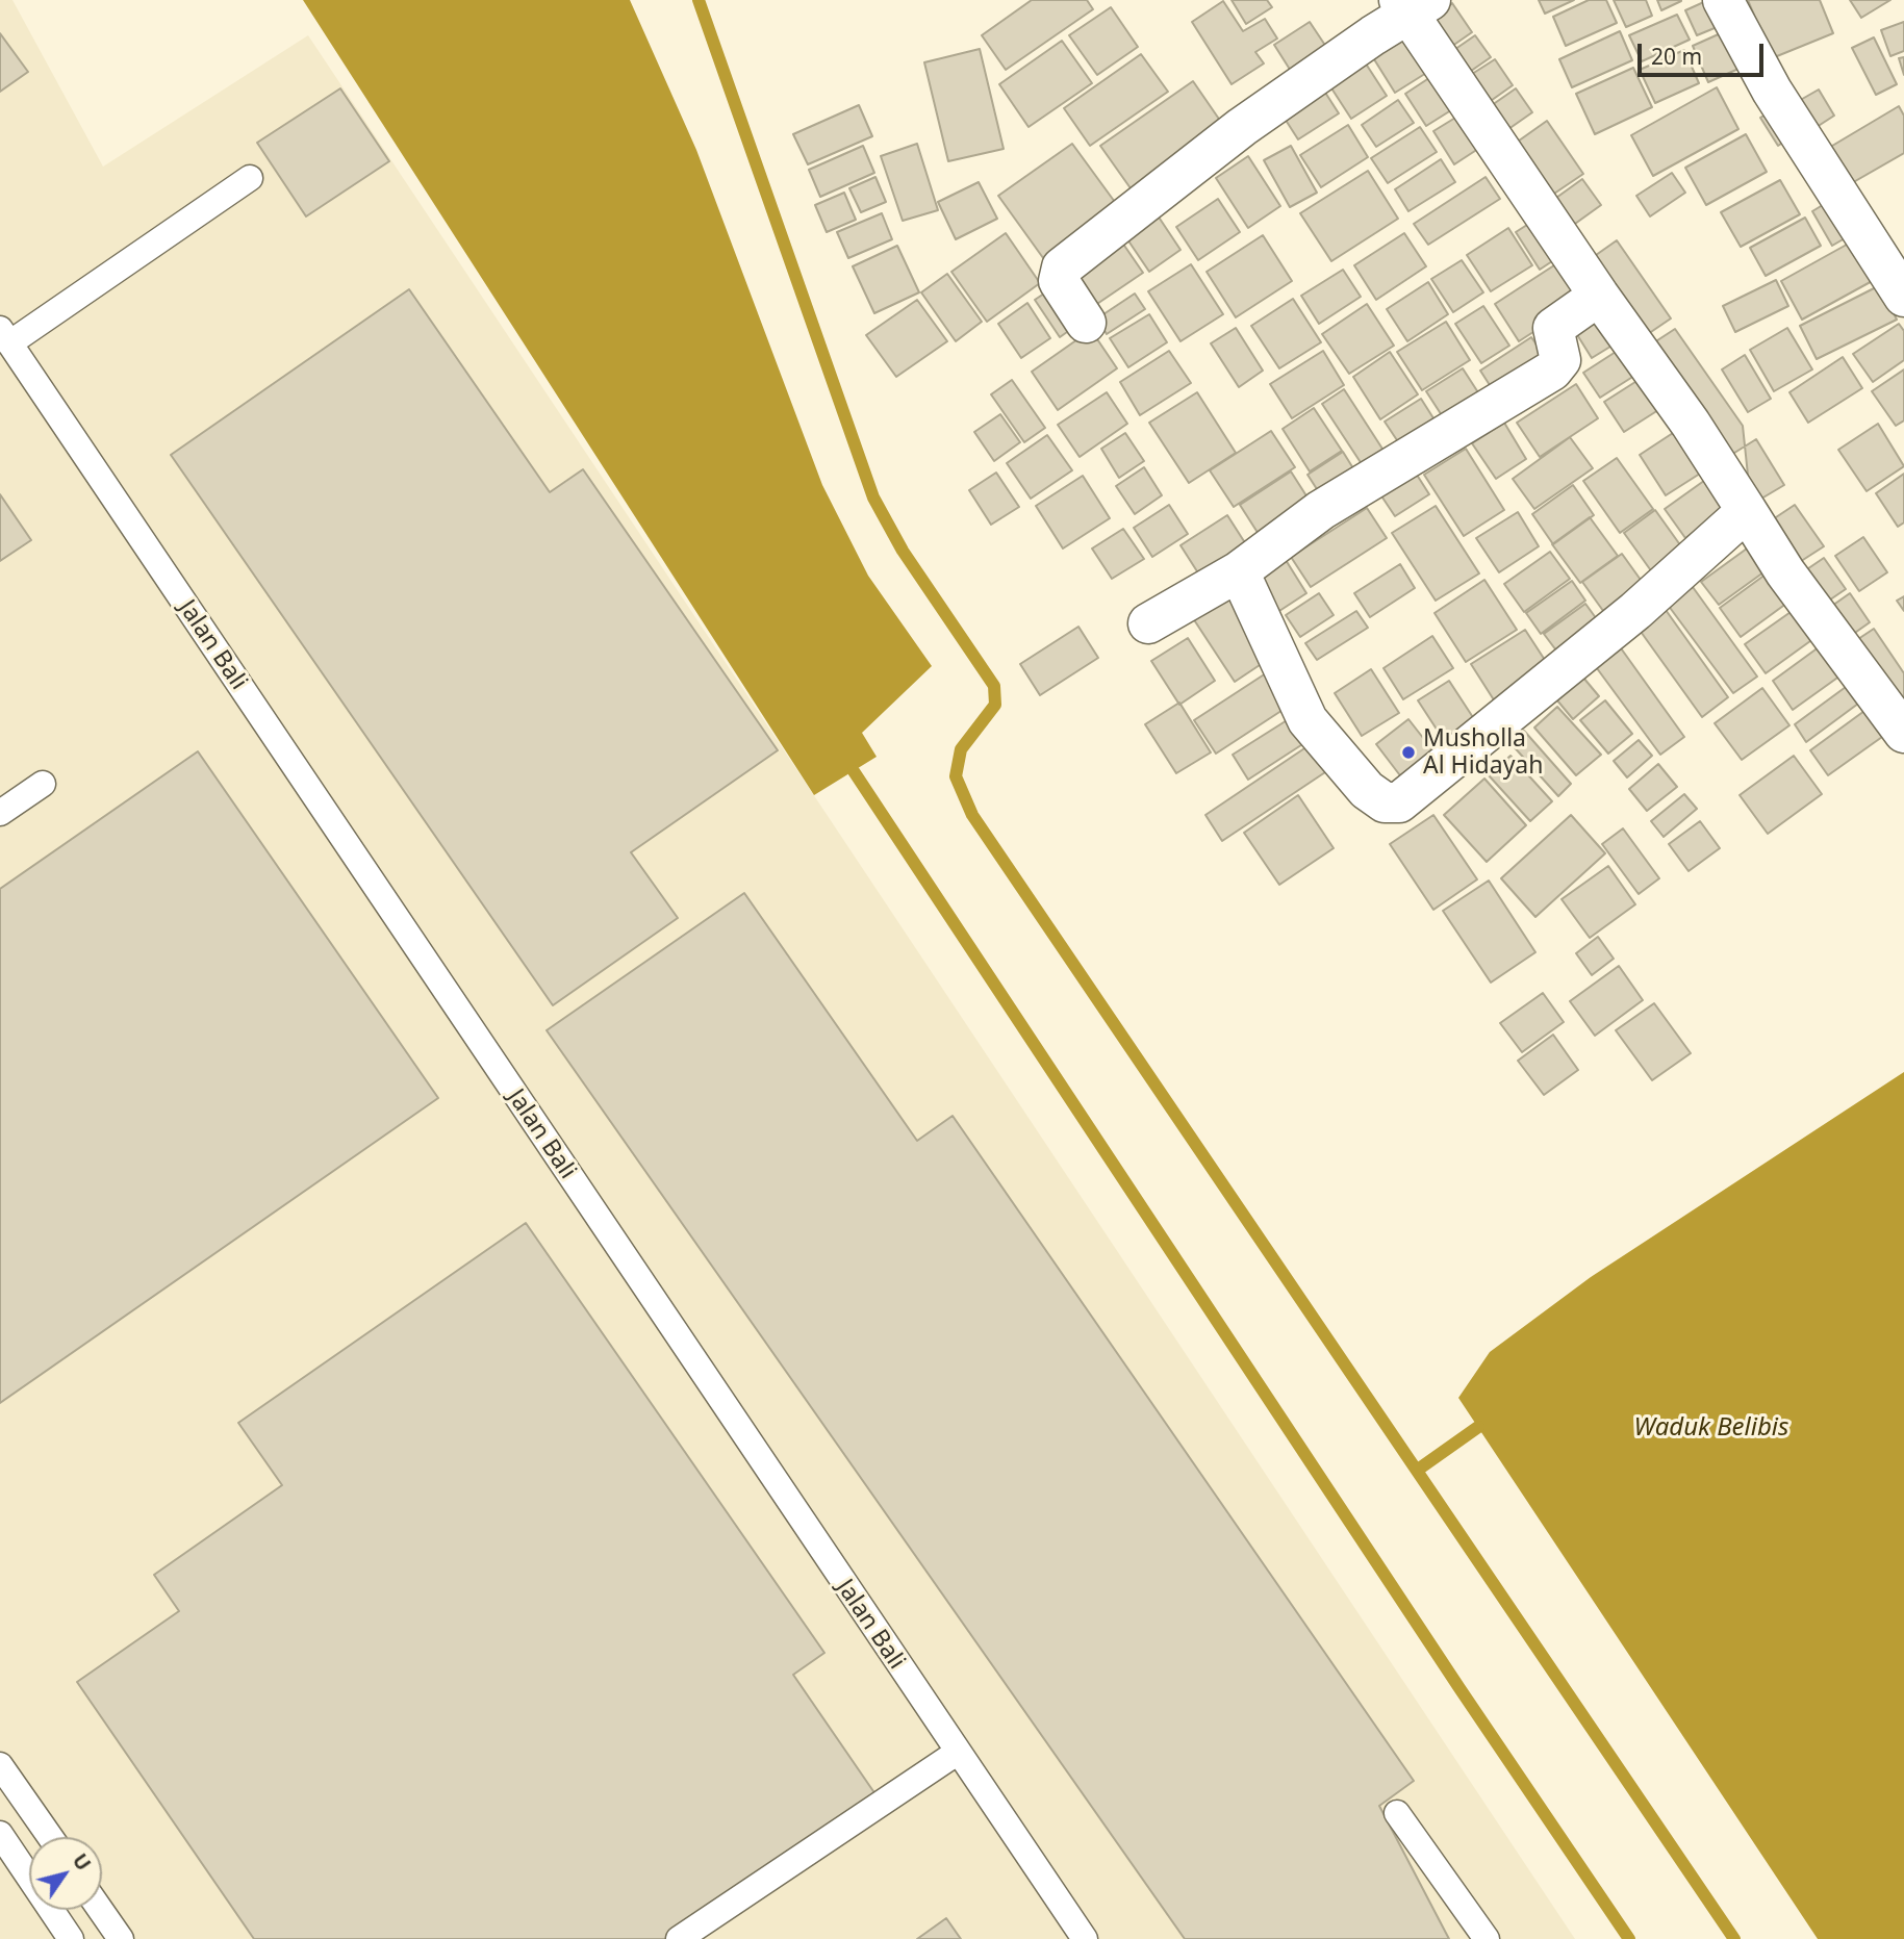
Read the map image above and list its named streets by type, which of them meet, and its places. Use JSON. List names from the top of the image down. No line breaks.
{"streets":{"lane":["Jalan Bali"]},"water":["Waduk Belibis"],"places":["Musholla Al Hidayah"],"scale_bar":"20 m","north":"top right"}
